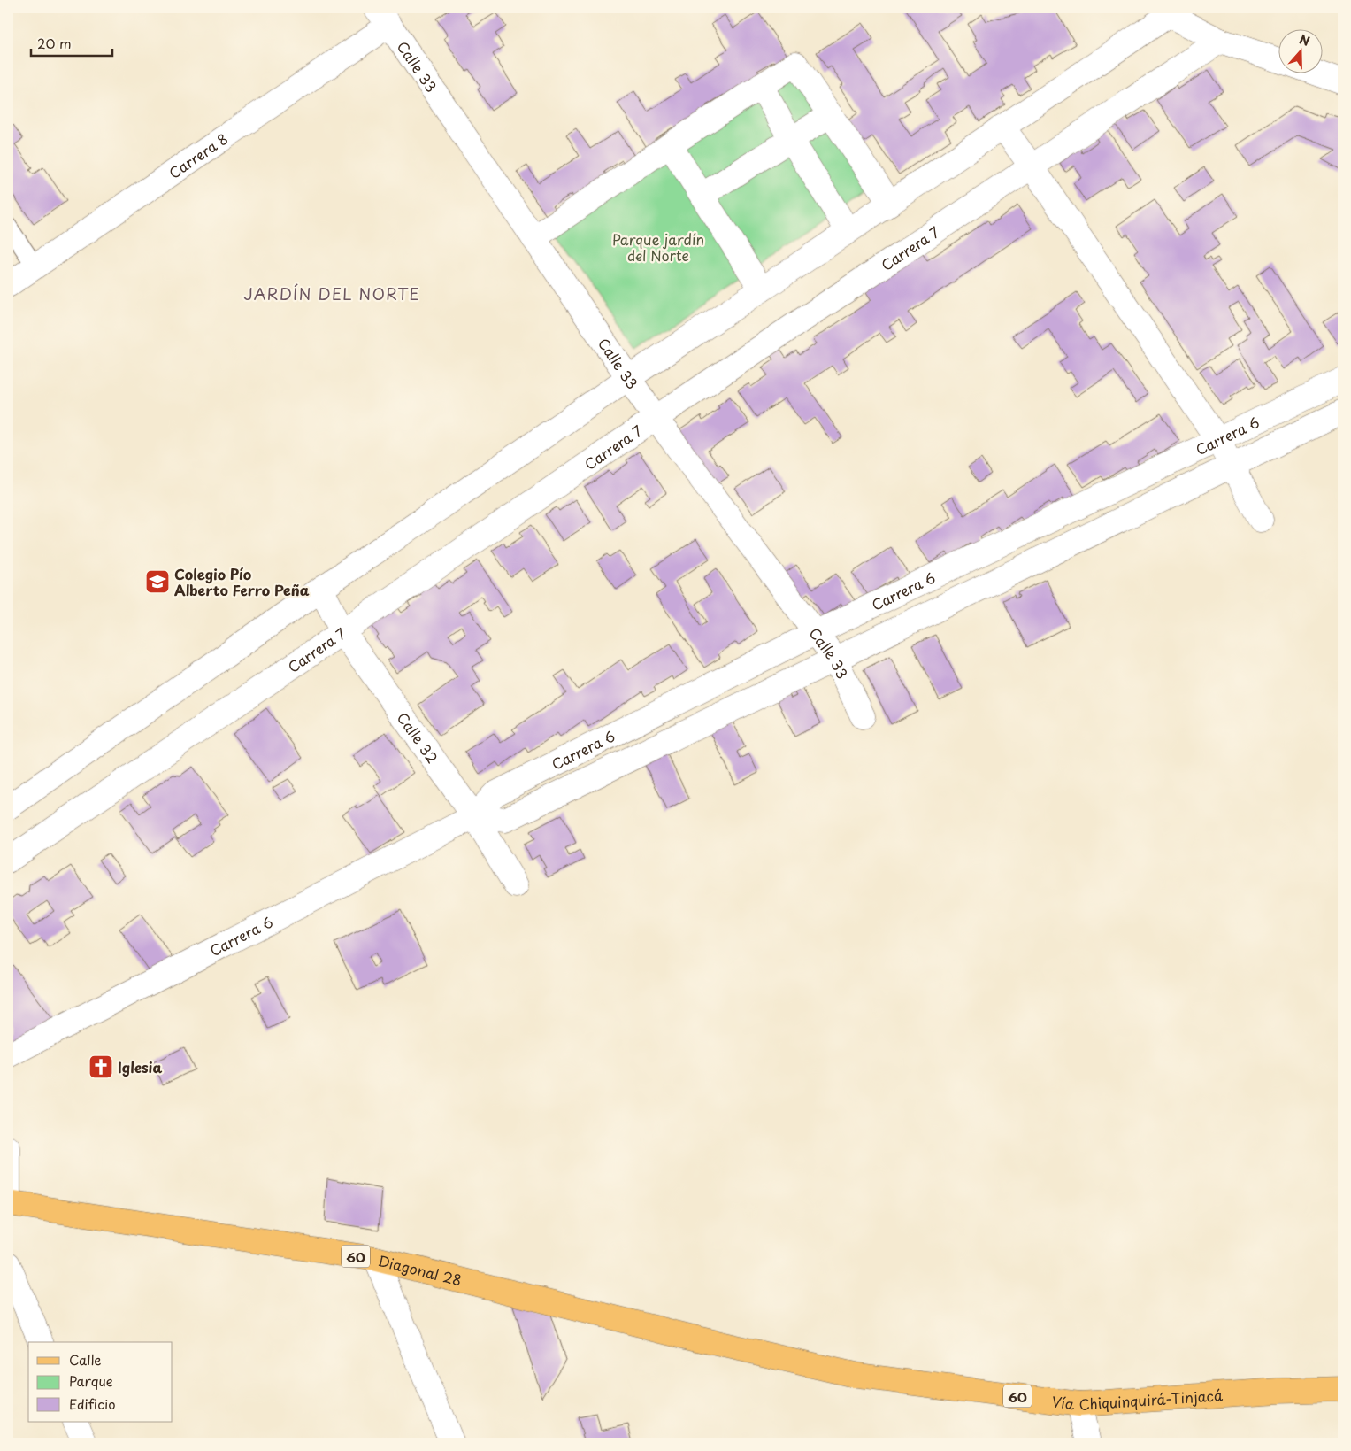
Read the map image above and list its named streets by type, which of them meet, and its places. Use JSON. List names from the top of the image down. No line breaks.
{"streets":{"main road":["60","Diagonal 28","Vía Chiquinquirá-Tinjacá"],"street":["Calle 33","Carrera 8","Carrera 7","Carrera 6","Calle 32"]},"crossings":[["Calle 33","Carrera 8"],["Calle 33","Carrera 7"],["Calle 33","Carrera 6"],["Carrera 7","Calle 32"],["Carrera 6","Calle 32"],["Diagonal 28","Vía Chiquinquirá-Tinjacá"]],"districts":["JARDÍN DEL NORTE"],"parks":["Parque jardín del Norte"],"places":{"school or university":["Colegio Pío Alberto Ferro Peña"],"church":["Iglesia"]},"legend":["Calle","Parque","Edificio"],"scale_bar":"20 m","north":"top"}
